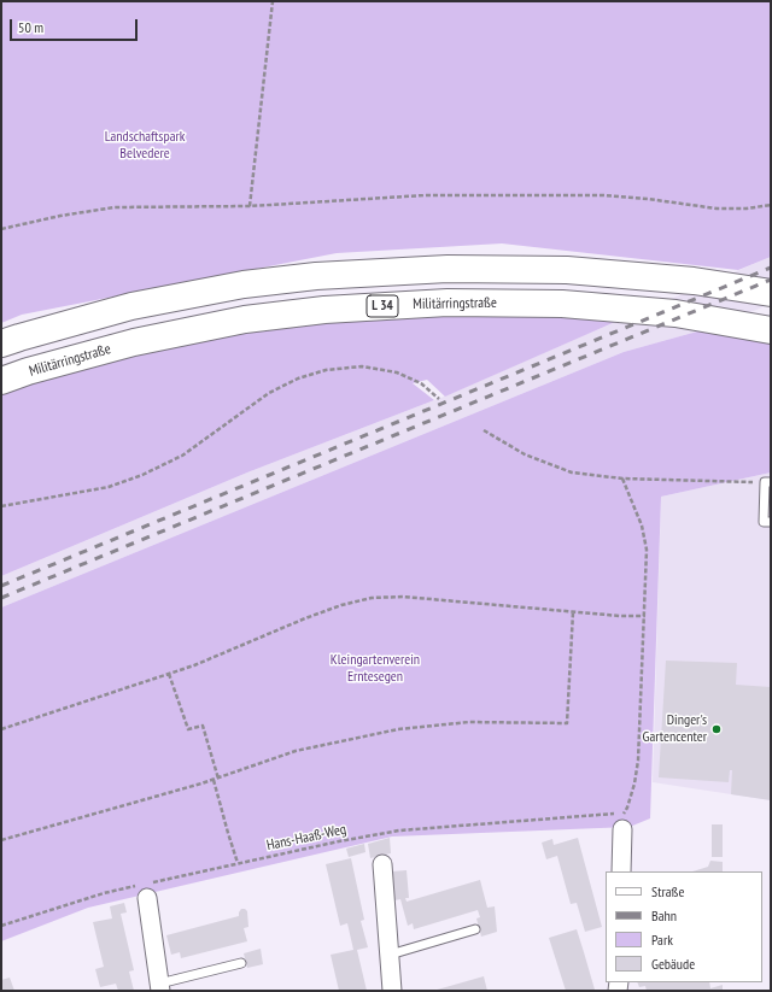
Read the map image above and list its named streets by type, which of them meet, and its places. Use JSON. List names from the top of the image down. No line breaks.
{"streets":{"main road":["Militärringstraße","L 34"],"path":["Hans-Haaß-Weg"]},"parks":["Landschaftspark Belvedere","Kleingartenverein Erntesegen"],"places":["Dinger's Gartencenter"],"legend":["Straße","Bahn","Park","Gebäude"],"scale_bar":"50 m"}
